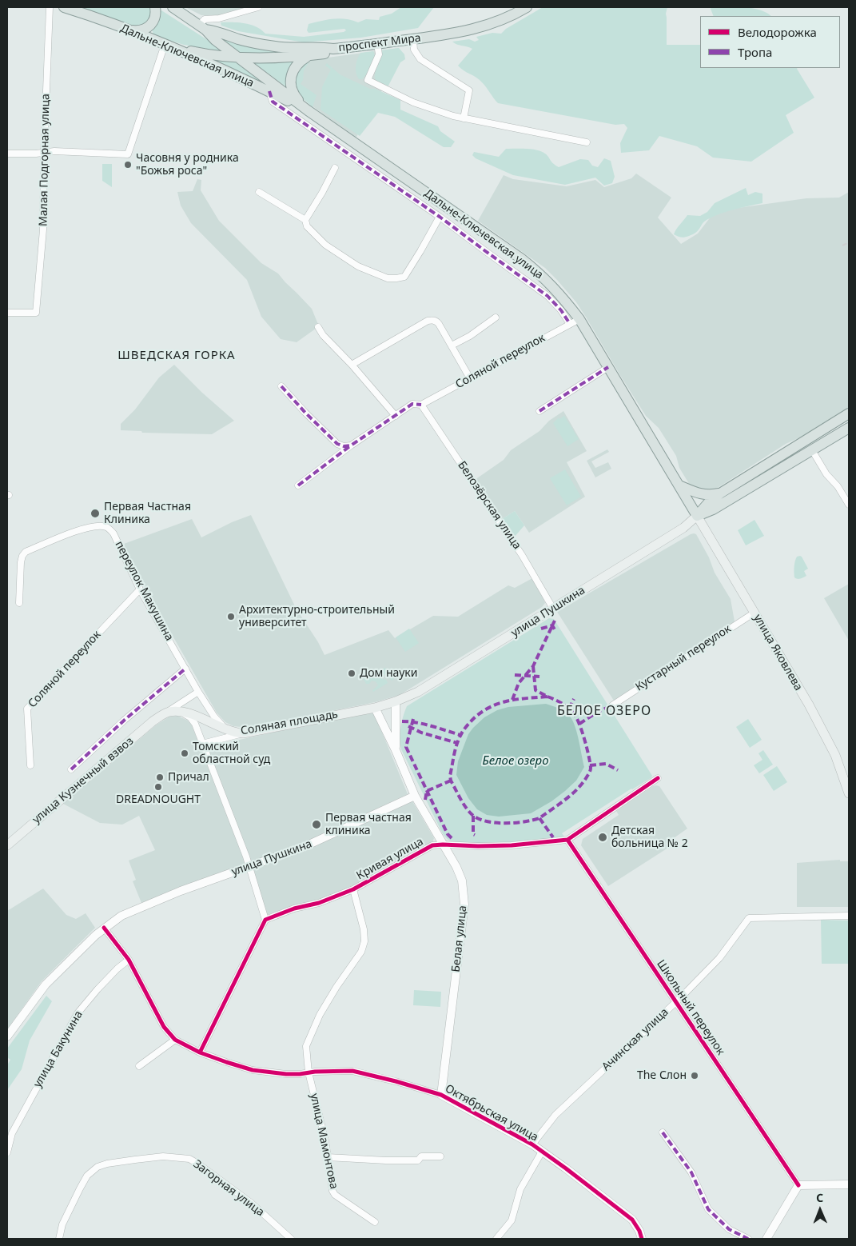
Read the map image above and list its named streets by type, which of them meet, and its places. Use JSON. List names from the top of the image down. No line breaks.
{"streets":{"main road":["проспект Мира","Дальне-Ключевская улица","улица Пушкина","улица Яковлева","Соляная площадь","улица Кузнечный взвоз"],"street":["Малая Подгорная улица","Соляной переулок","Белозёрская улица","переулок Макушина","Кустарный переулок","Кривая улица","Белая улица","Школьный переулок","Ачинская улица","улица Бакунина","Октябрьская улица","улица Мамонтова","Загорная улица"]},"crossings":[["проспект Мира","Дальне-Ключевская улица"],["Дальне-Ключевская улица","Соляной переулок"],["Дальне-Ключевская улица","улица Пушкина"],["Дальне-Ключевская улица","улица Яковлева"],["Соляной переулок","Белозёрская улица"],["Соляной переулок","переулок Макушина"],["Белозёрская улица","улица Пушкина"],["переулок Макушина","Соляная площадь"],["улица Пушкина","улица Яковлева"],["улица Пушкина","Соляная площадь"],["улица Пушкина","Белая улица"],["улица Пушкина","Октябрьская улица"],["улица Яковлева","Кустарный переулок"],["Соляная площадь","улица Кузнечный взвоз"],["Кривая улица","Белая улица"],["Кривая улица","Школьный переулок"],["Кривая улица","улица Мамонтова"],["Белая улица","Октябрьская улица"],["Школьный переулок","Ачинская улица"],["Ачинская улица","Октябрьская улица"],["улица Бакунина","Октябрьская улица"],["Октябрьская улица","улица Мамонтова"]],"districts":["ШВЕДСКАЯ ГОРКА","БЕЛОЕ ОЗЕРО"],"water":["Белое озеро"],"places":["Часовня у родника \"Божья роса\"","Первая Частная Клиника","Архитектурно-строительный университет","Дом науки","Томский областной суд","Причал","DREADNOUGHT","Первая частная клиника","Детская больница № 2","The Слон"],"legend":["Велодорожка","Тропа"],"north":"top"}
